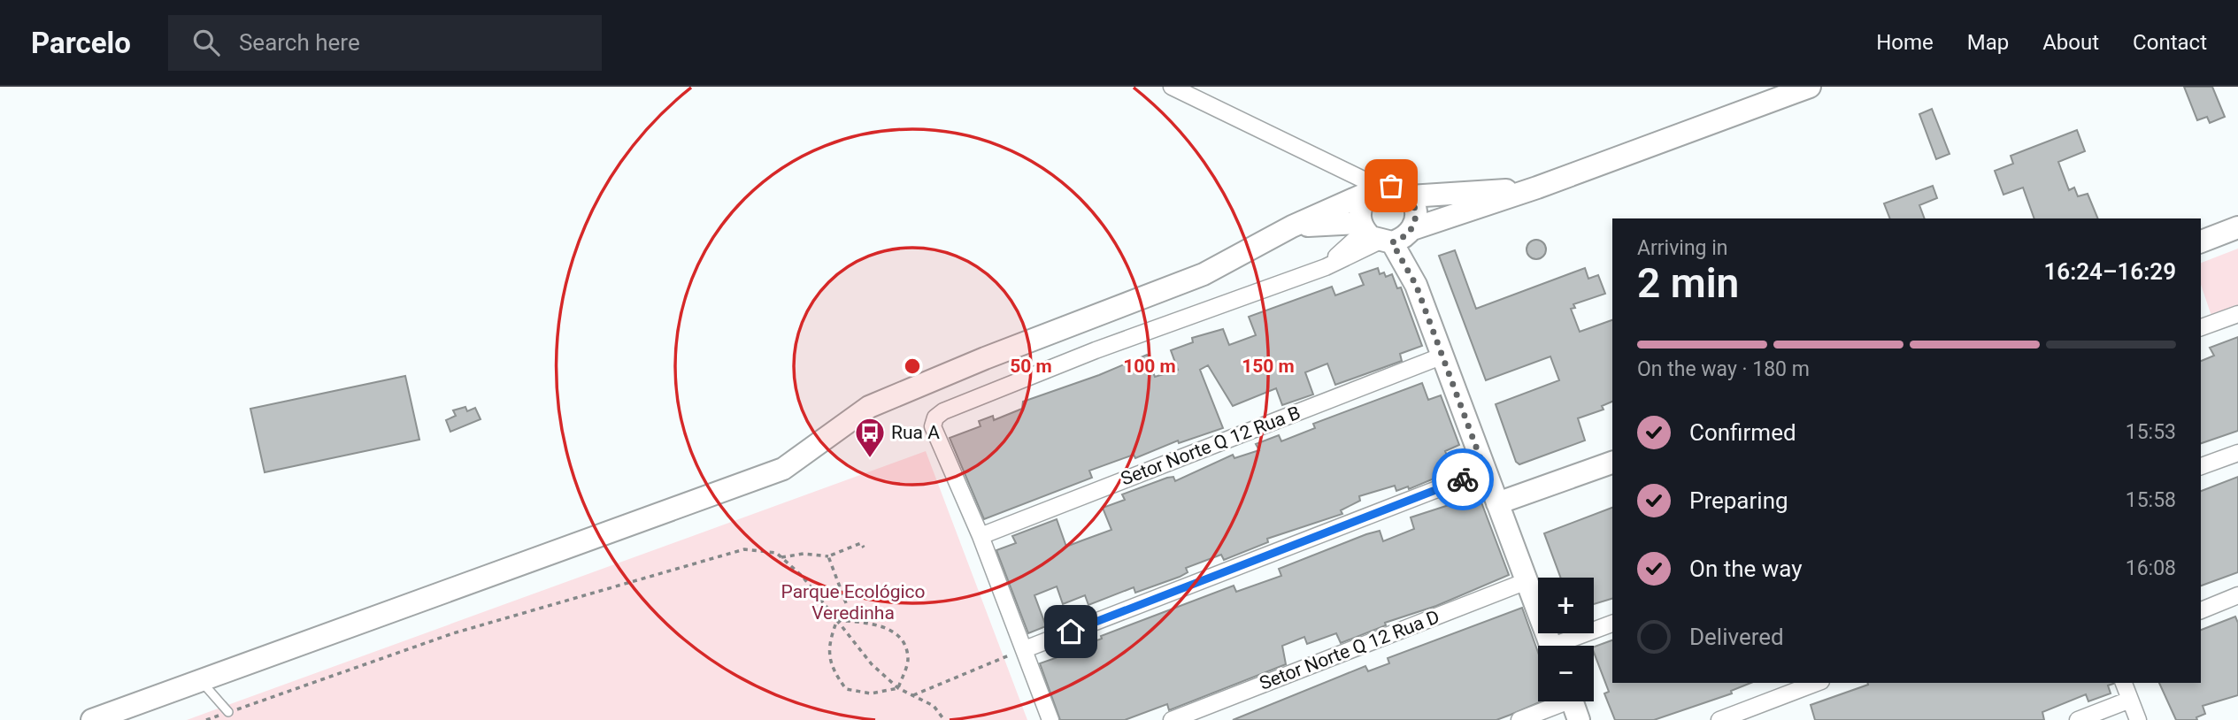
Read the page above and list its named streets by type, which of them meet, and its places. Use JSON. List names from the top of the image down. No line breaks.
{"streets":{"street":["Setor Norte Q 12 Rua B","Setor Norte Q 12 Rua D"]},"parks":["Parque Ecológico Veredinha"],"places":{"bus stop":["Rua A"]},"page":{"header":"Parcelo","search":"Search here","nav":["Home","Map","About","Contact"],"heading":["2 min","Arriving in","16:24–16:29"],"bar":"On the way · 180 m","list":[["Confirmed","15:53"],["Preparing","15:58"],["On the way","16:08"],"Delivered"],"map_buttons":["+","−"]},"rings":["50 m","100 m","150 m"]}
